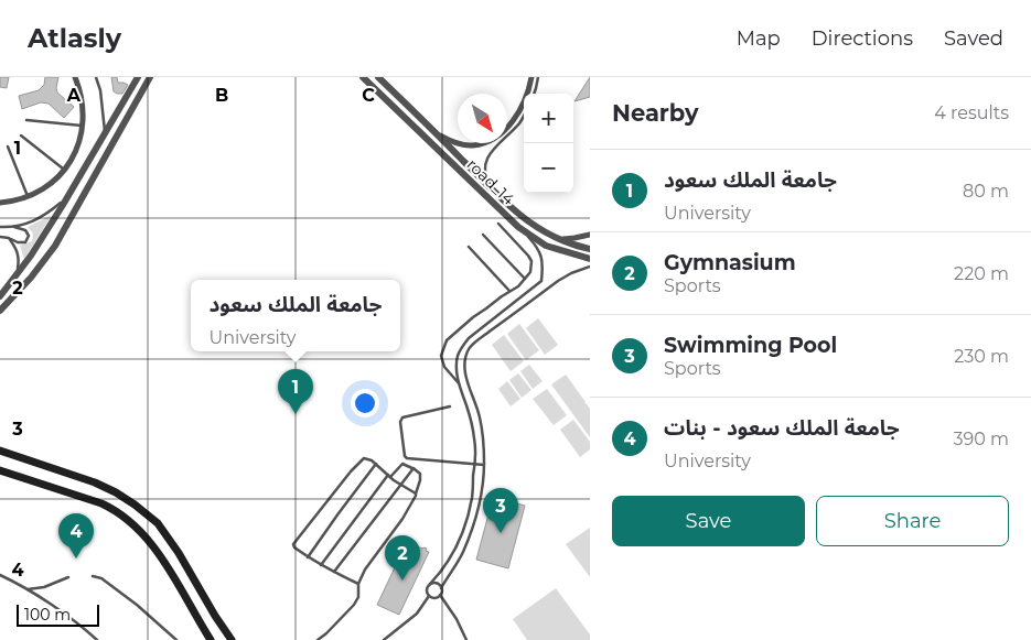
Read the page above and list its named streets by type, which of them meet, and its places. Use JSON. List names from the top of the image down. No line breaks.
{"streets":{"street":["road_14"]},"scale_bar":"100 m","north":"bottom right","page":{"header":"Atlasly","nav":["Map","Directions","Saved"],"heading":["Nearby","4 results"],"map_buttons":["+","−"],"list":[{"mark":"1","name":"جامعة الملك سعود","note":"University","value":"80 m"},{"mark":"2","name":"Gymnasium","note":"Sports","value":"220 m"},{"mark":"3","name":"Swimming Pool","note":"Sports","value":"230 m"},{"mark":"4","name":"جامعة الملك سعود - بنات","note":"University","value":"390 m"}],"popup":["جامعة الملك سعود","University"],"pins":["1","3","4","2"],"buttons":["Save","Share"],"scale":"100 m"},"grid":{"columns":["A","B","C"],"rows":["1","2","3","4"]}}
